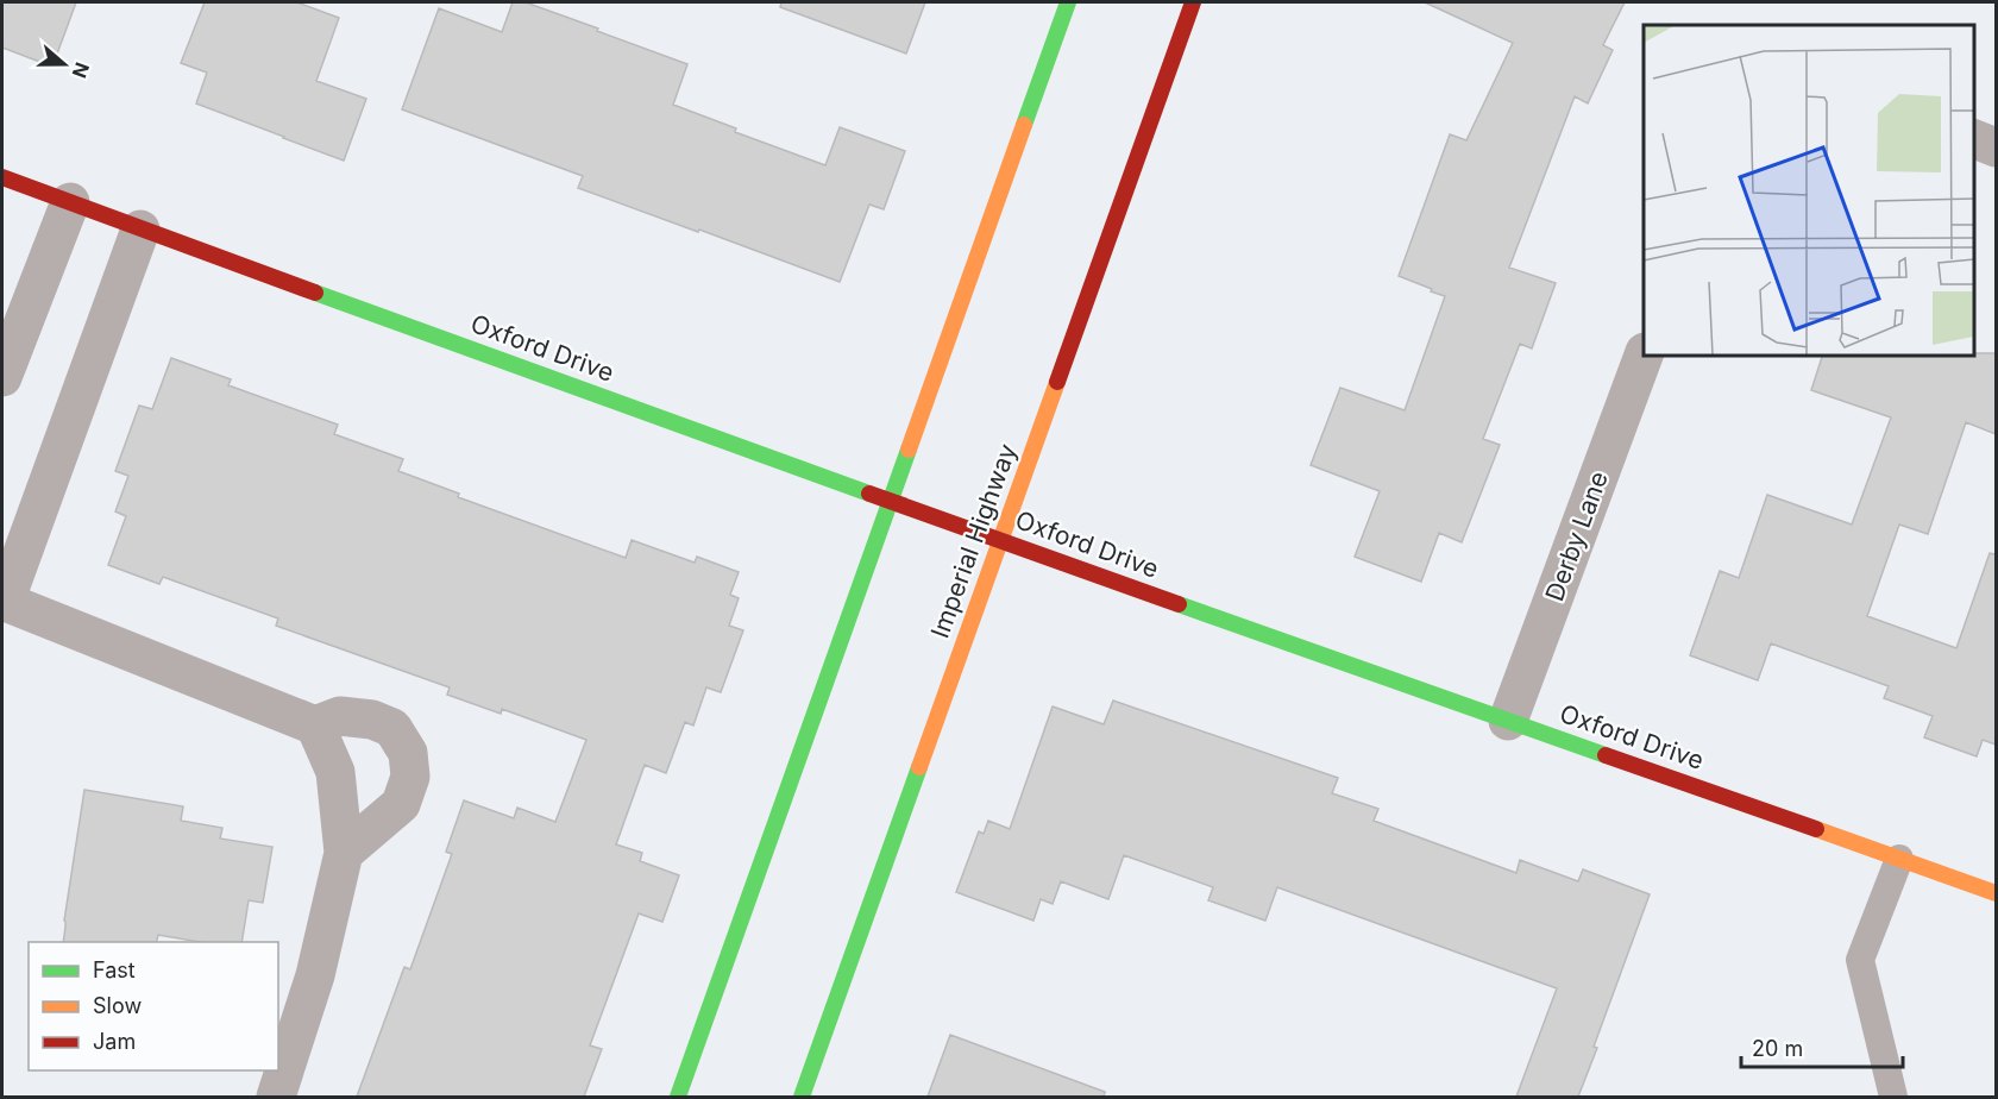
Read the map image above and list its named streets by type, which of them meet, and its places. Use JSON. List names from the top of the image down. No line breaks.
{"streets":{"main road":["Oxford Drive","Imperial Highway"],"street":["Derby Lane"]},"crossings":[["Oxford Drive","Derby Lane"],["Oxford Drive","Imperial Highway"]],"legend":["Fast","Slow","Jam"],"scale_bar":"20 m","north":"right"}
